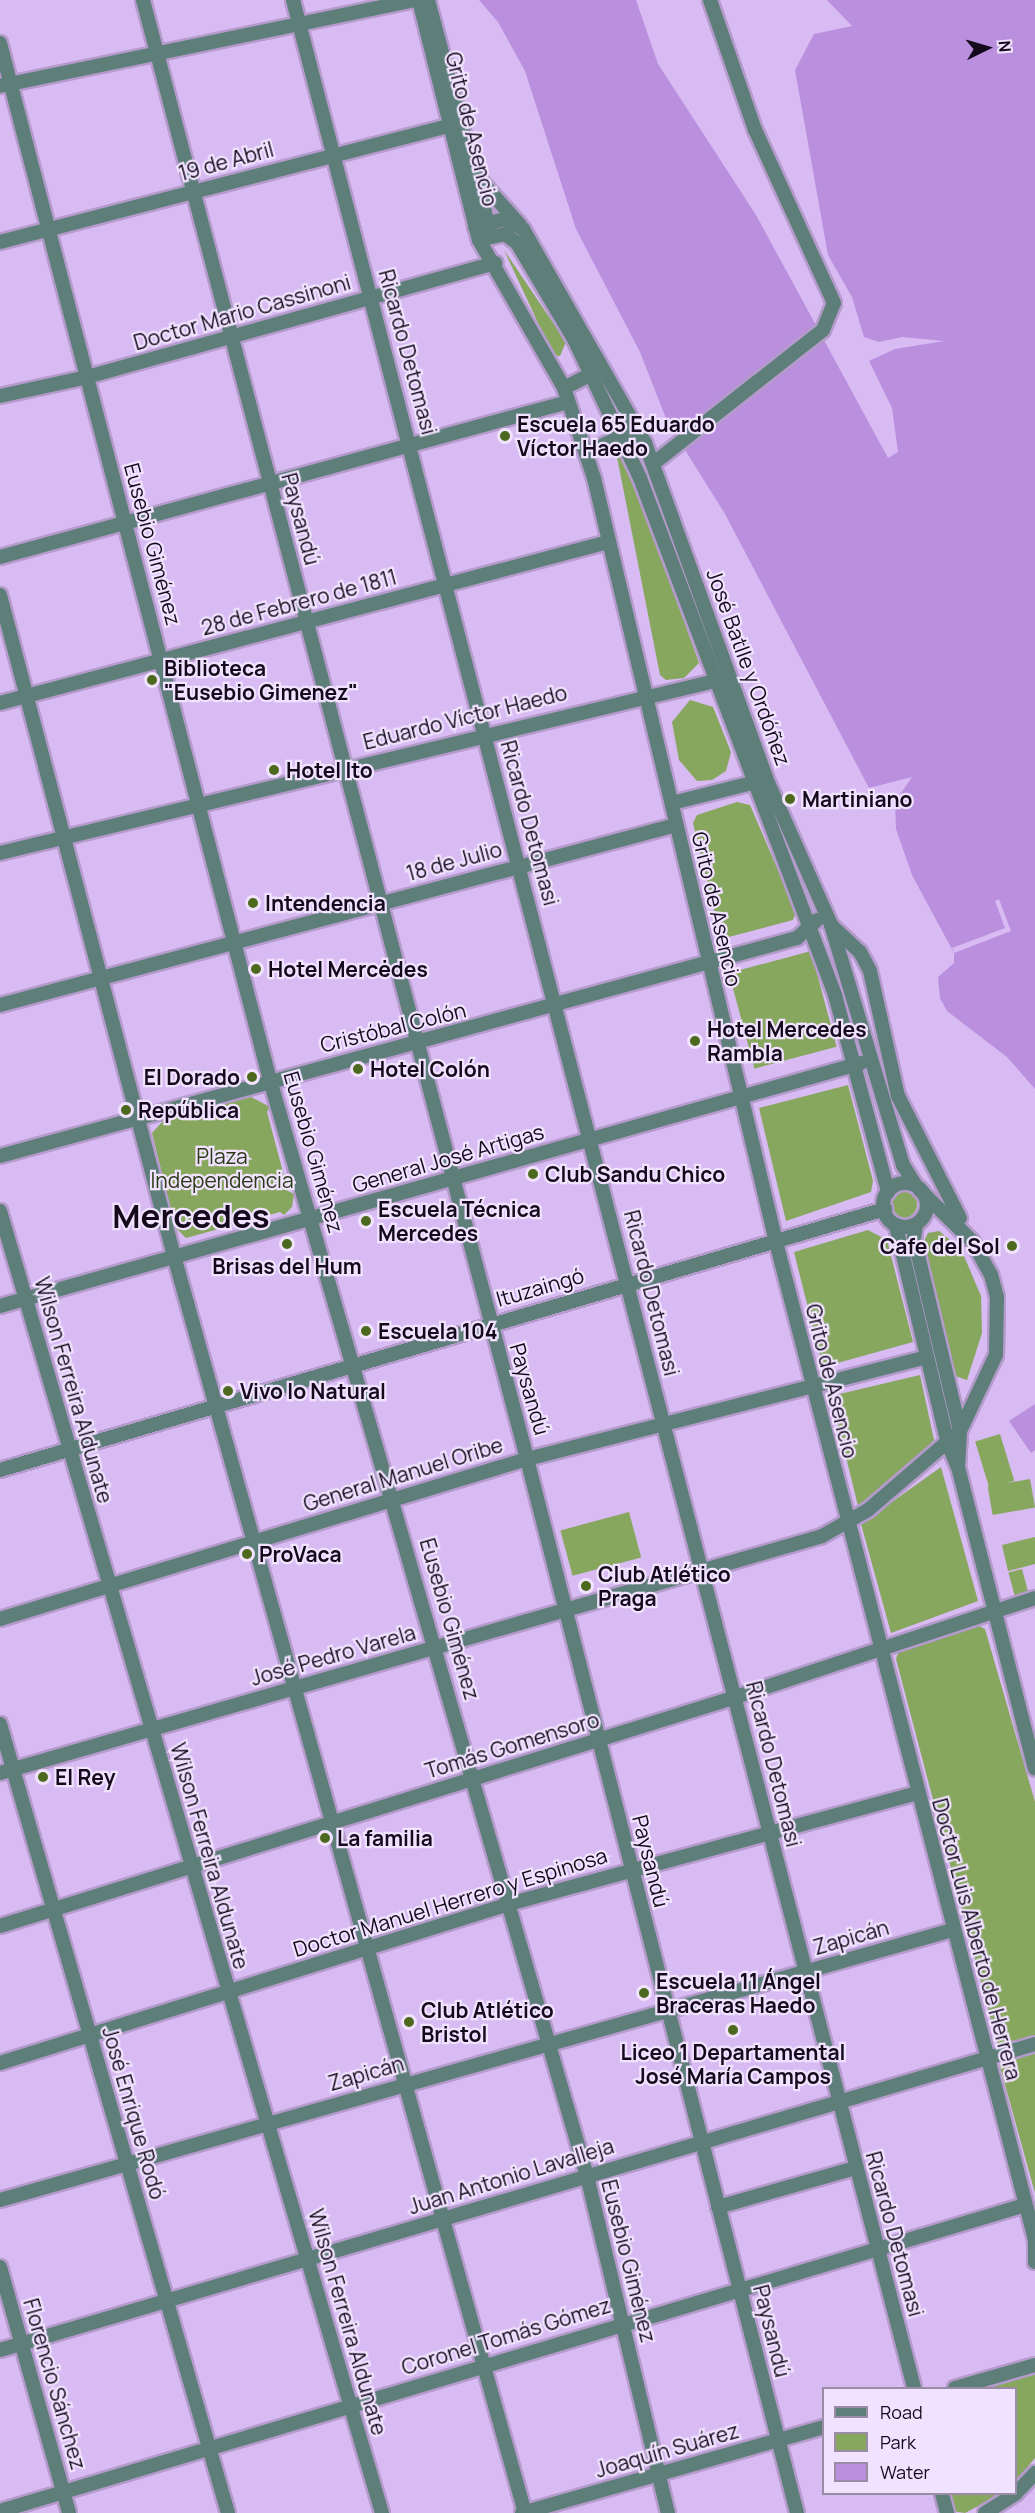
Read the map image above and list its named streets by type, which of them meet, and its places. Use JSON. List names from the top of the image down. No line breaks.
{"streets":{"street":["Grito de Asencio","19 de Abril","Doctor Mario Cassinoni","Ricardo Detomasi","Paysandú","Eusebio Giménez","28 de Febrero de 1811","José Batlle y Ordóñez","Eduardo Víctor Haedo","18 de Julio","Cristóbal Colón","General José Artigas","Ituzaingó","Wilson Ferreira Aldunate","General Manuel Oribe","José Pedro Varela","Tomás Gomensoro","Doctor Manuel Herrero y Espinosa","Zapicán","Doctor Luis Alberto de Herrera","José Enrique Rodó","Juan Antonio Lavalleja","Coronel Tomás Gómez","Florencio Sánchez","Joaquín Suárez"]},"crossings":[["Grito de Asencio","19 de Abril"],["Grito de Asencio","Doctor Mario Cassinoni"],["Grito de Asencio","28 de Febrero de 1811"],["Grito de Asencio","José Batlle y Ordóñez"],["Grito de Asencio","Eduardo Víctor Haedo"],["Grito de Asencio","18 de Julio"],["Grito de Asencio","Cristóbal Colón"],["Grito de Asencio","General José Artigas"],["Grito de Asencio","Ituzaingó"],["Grito de Asencio","General Manuel Oribe"],["Grito de Asencio","José Pedro Varela"],["Grito de Asencio","Tomás Gomensoro"],["Grito de Asencio","Doctor Luis Alberto de Herrera"],["19 de Abril","Ricardo Detomasi"],["19 de Abril","Paysandú"],["19 de Abril","Eusebio Giménez"],["Doctor Mario Cassinoni","Ricardo Detomasi"],["Doctor Mario Cassinoni","Paysandú"],["Doctor Mario Cassinoni","Eusebio Giménez"],["Ricardo Detomasi","28 de Febrero de 1811"],["Ricardo Detomasi","Eduardo Víctor Haedo"],["Ricardo Detomasi","18 de Julio"],["Ricardo Detomasi","Cristóbal Colón"],["Ricardo Detomasi","General José Artigas"],["Ricardo Detomasi","Ituzaingó"],["Ricardo Detomasi","General Manuel Oribe"],["Ricardo Detomasi","José Pedro Varela"],["Ricardo Detomasi","Tomás Gomensoro"],["Ricardo Detomasi","Doctor Manuel Herrero y Espinosa"],["Ricardo Detomasi","Zapicán"],["Ricardo Detomasi","Juan Antonio Lavalleja"],["Ricardo Detomasi","Coronel Tomás Gómez"],["Paysandú","28 de Febrero de 1811"],["Paysandú","Eduardo Víctor Haedo"],["Paysandú","18 de Julio"],["Paysandú","Cristóbal Colón"],["Paysandú","General José Artigas"],["Paysandú","Ituzaingó"],["Paysandú","General Manuel Oribe"],["Paysandú","José Pedro Varela"],["Paysandú","Tomás Gomensoro"],["Paysandú","Doctor Manuel Herrero y Espinosa"],["Paysandú","Zapicán"],["Paysandú","Juan Antonio Lavalleja"],["Paysandú","Coronel Tomás Gómez"],["Paysandú","Joaquín Suárez"],["Eusebio Giménez","28 de Febrero de 1811"],["Eusebio Giménez","Eduardo Víctor Haedo"],["Eusebio Giménez","18 de Julio"],["Eusebio Giménez","Cristóbal Colón"],["Eusebio Giménez","General José Artigas"],["Eusebio Giménez","Ituzaingó"],["Eusebio Giménez","General Manuel Oribe"],["Eusebio Giménez","José Pedro Varela"],["Eusebio Giménez","Tomás Gomensoro"],["Eusebio Giménez","Doctor Manuel Herrero y Espinosa"],["Eusebio Giménez","Zapicán"],["Eusebio Giménez","Juan Antonio Lavalleja"],["Eusebio Giménez","Coronel Tomás Gómez"],["Eusebio Giménez","Joaquín Suárez"],["José Batlle y Ordóñez","Eduardo Víctor Haedo"],["José Batlle y Ordóñez","General José Artigas"],["José Batlle y Ordóñez","Ituzaingó"],["Cristóbal Colón","General José Artigas"],["General José Artigas","Wilson Ferreira Aldunate"],["Ituzaingó","Wilson Ferreira Aldunate"],["Wilson Ferreira Aldunate","General Manuel Oribe"],["Wilson Ferreira Aldunate","José Pedro Varela"],["Wilson Ferreira Aldunate","Tomás Gomensoro"],["Wilson Ferreira Aldunate","Doctor Manuel Herrero y Espinosa"],["Wilson Ferreira Aldunate","Zapicán"],["Wilson Ferreira Aldunate","Juan Antonio Lavalleja"],["Wilson Ferreira Aldunate","Coronel Tomás Gómez"],["José Pedro Varela","José Enrique Rodó"],["Tomás Gomensoro","Doctor Luis Alberto de Herrera"],["Tomás Gomensoro","José Enrique Rodó"],["Doctor Manuel Herrero y Espinosa","Doctor Luis Alberto de Herrera"],["Doctor Manuel Herrero y Espinosa","José Enrique Rodó"],["Zapicán","Doctor Luis Alberto de Herrera"],["Zapicán","José Enrique Rodó"],["Doctor Luis Alberto de Herrera","Juan Antonio Lavalleja"],["Doctor Luis Alberto de Herrera","Coronel Tomás Gómez"],["José Enrique Rodó","Juan Antonio Lavalleja"],["José Enrique Rodó","Coronel Tomás Gómez"],["Juan Antonio Lavalleja","Florencio Sánchez"],["Coronel Tomás Gómez","Florencio Sánchez"]],"districts":["Mercedes"],"parks":["Plaza Independencia"],"places":["Escuela 65 Eduardo Víctor Haedo","Biblioteca \"Eusebio Gimenez\"","Hotel Ito","Martiniano","Intendencia","Hotel Mercėdes","Hotel Mercedes Rambla","Hotel Colón","El Dorado","República","Club Sandu Chico","Escuela Técnica Mercedes","Brisas del Hum","Cafe del Sol","Escuela 104","Vivo lo Natural","ProVaca","Club Atlético Praga","El Rey","La familia","Escuela 11 Ángel Braceras Haedo","Club Atlético Bristol","Liceo 1 Departamental José María Campos"],"legend":["Road","Park","Water"],"north":"right"}
